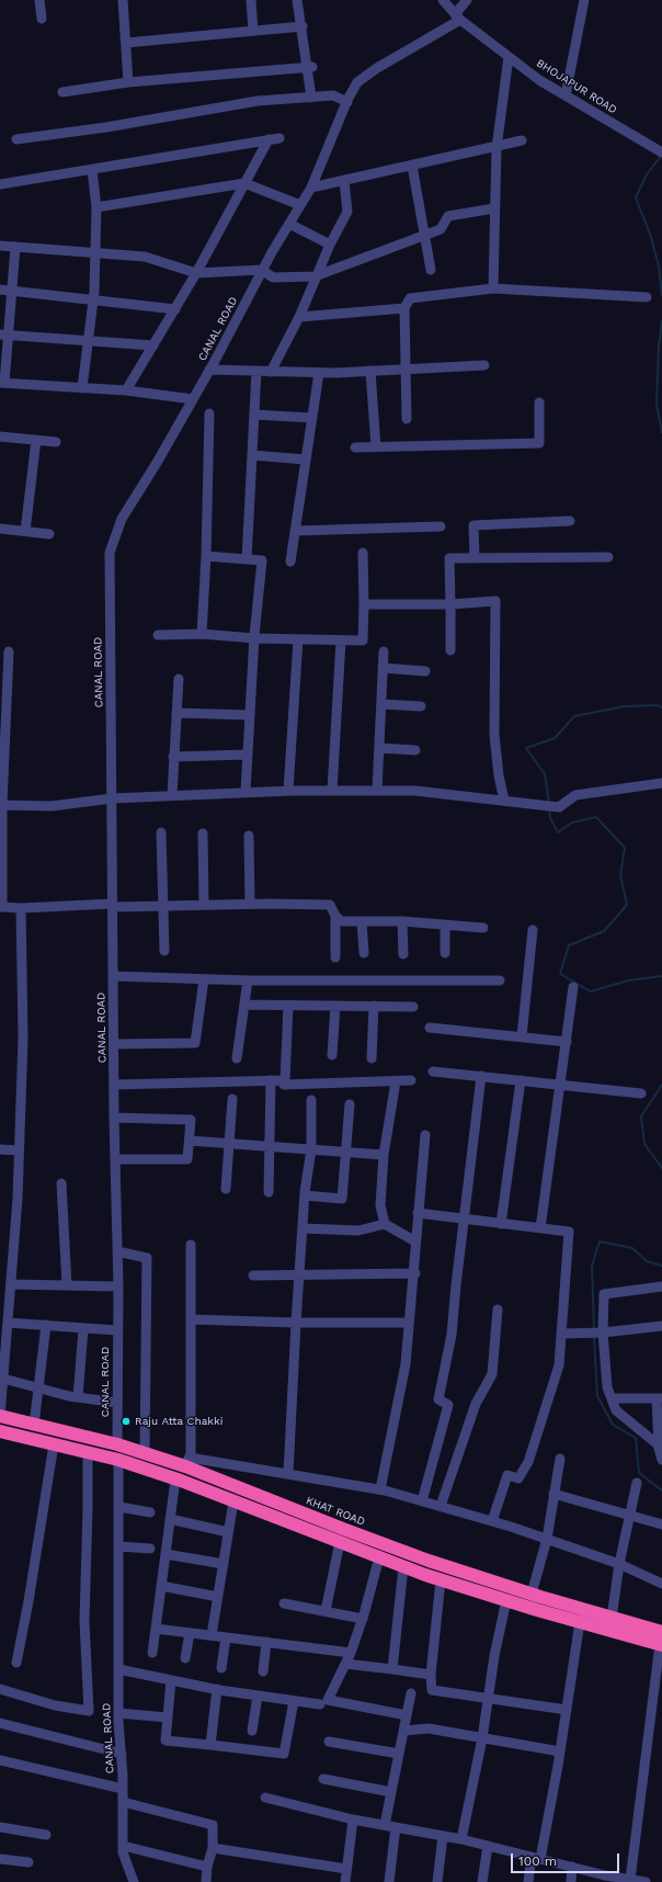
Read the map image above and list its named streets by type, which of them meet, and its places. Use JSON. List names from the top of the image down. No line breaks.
{"streets":{"highway":["KHAT ROAD"],"street":["BHOJAPUR ROAD","CANAL ROAD"]},"crossings":[["BHOJAPUR ROAD","CANAL ROAD"],["CANAL ROAD","KHAT ROAD"]],"places":["Raju Atta Chakki"],"scale_bar":"100 m"}
